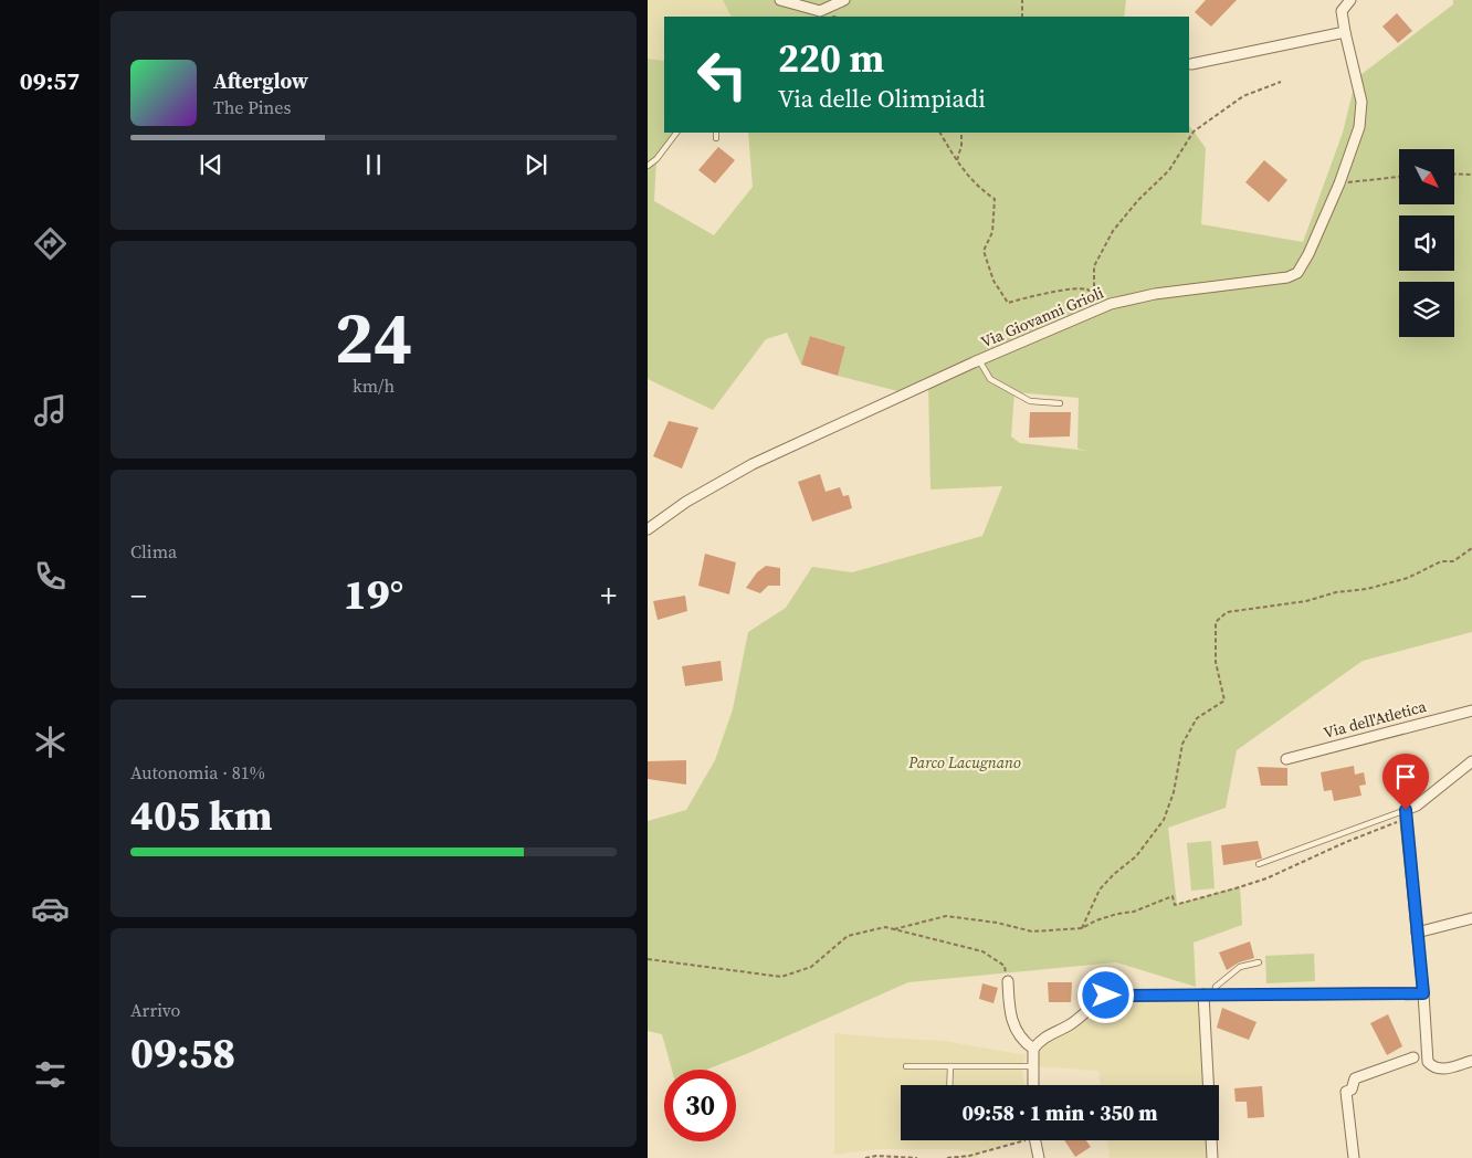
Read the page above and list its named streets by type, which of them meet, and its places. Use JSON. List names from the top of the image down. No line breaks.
{"streets":{"street":["Via Giovanni Grioli","Via dell'Atletica"]},"parks":["Parco Lacugnano"],"north":"bottom right","page":{"tabs":"09:57","turn":["220 m","Via delle Olimpiadi"],"song":["Afterglow","The Pines"],"tile":[["24","km/h"],"Clima",["Autonomia · 81%","405 km"],["Arrivo","09:58"]],"heat":["−","19°","+"],"limit":"30","trip":"09:58 · 1 min · 350 m"}}
